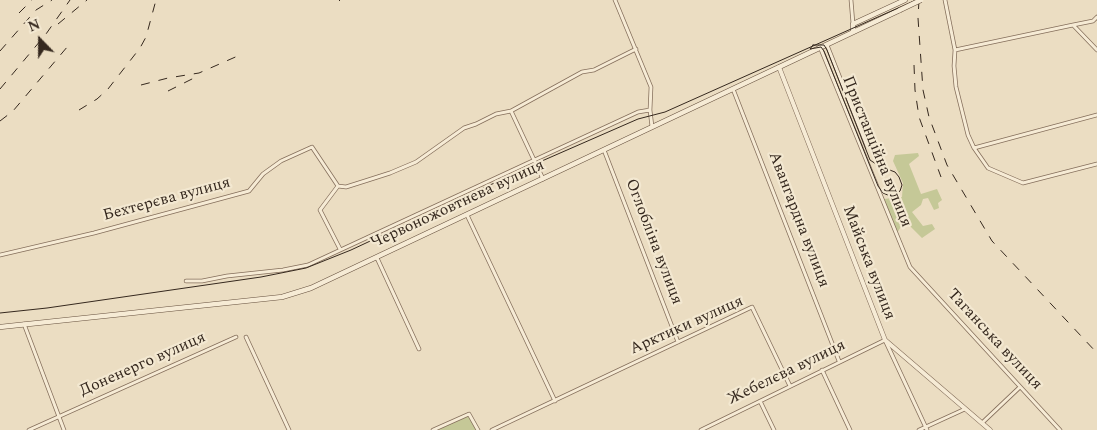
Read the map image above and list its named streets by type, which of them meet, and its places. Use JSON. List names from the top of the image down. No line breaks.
{"streets":{"main road":["Червоножовтнева вулиця"],"street":["Пристанційна вулиця","Бехтерєва вулиця","Авангардна вулиця","Оглобліна вулиця","Майська вулиця","Арктики вулиця","Таганська вулиця","Доненерго вулиця","Жебелєва вулиця"]},"crossings":[["Пристанційна вулиця","Червоножовтнева вулиця"],["Пристанційна вулиця","Таганська вулиця"],["Червоножовтнева вулиця","Авангардна вулиця"],["Червоножовтнева вулиця","Оглобліна вулиця"],["Червоножовтнева вулиця","Майська вулиця"],["Авангардна вулиця","Жебелєва вулиця"],["Оглобліна вулиця","Арктики вулиця"],["Майська вулиця","Жебелєва вулиця"],["Арктики вулиця","Жебелєва вулиця"]],"north":"top"}
